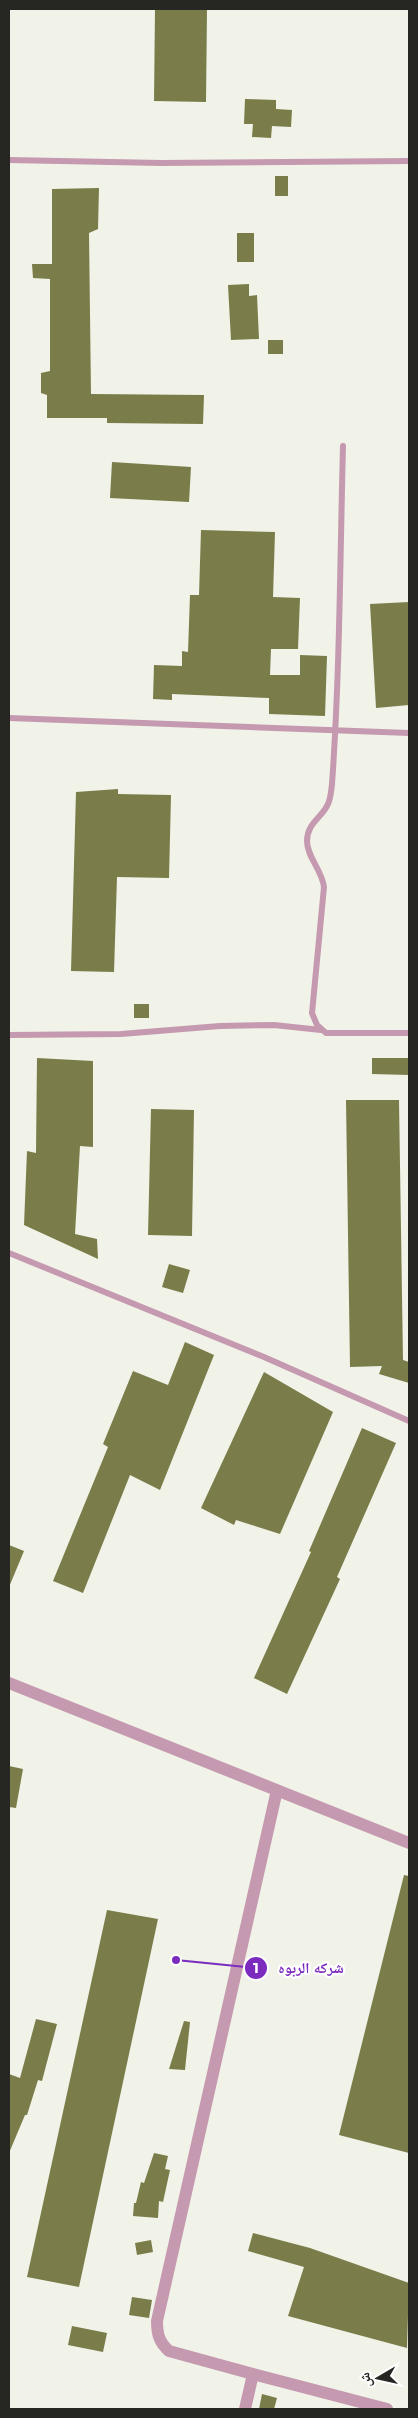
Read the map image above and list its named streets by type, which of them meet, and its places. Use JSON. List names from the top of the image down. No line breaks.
{"places":["شركه الربوه"],"north":"left"}
